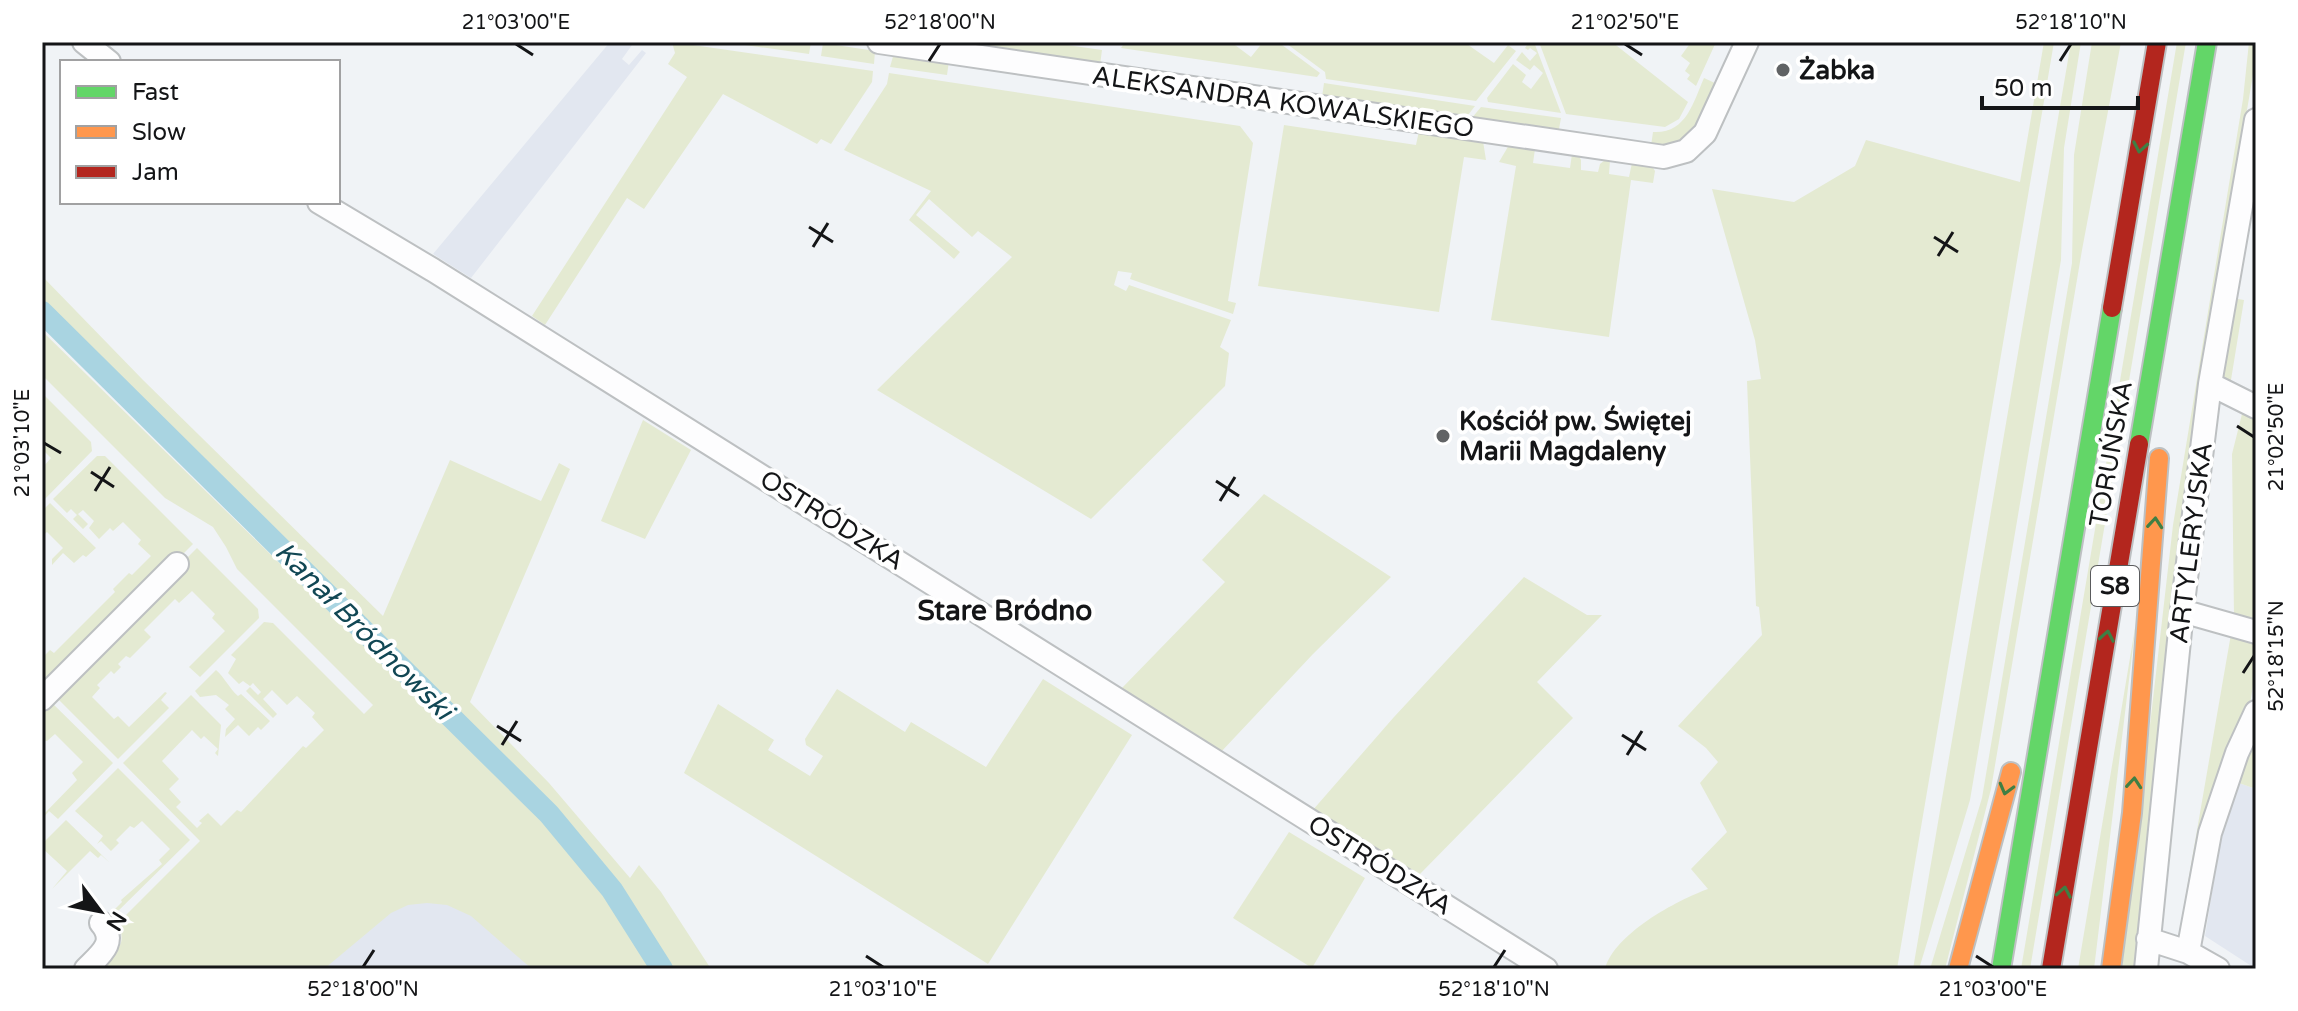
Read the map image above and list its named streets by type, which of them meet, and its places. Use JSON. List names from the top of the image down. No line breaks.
{"streets":{"highway":["TORUŃSKA","S8"],"street":["ALEKSANDRA KOWALSKIEGO","OSTRÓDZKA","ARTYLERYJSKA"]},"districts":["Stare Bródno"],"water":["Kanał Bródnowski"],"places":["Żabka","Kościół pw. Świętej Marii Magdaleny"],"legend":["Fast","Slow","Jam"],"scale_bar":"50 m","north":"bottom right","coordinates":["21°03'00\"E","52°18'00\"N","21°02'50\"E","52°18'10\"N","21°03'10\"E","52°18'15\"N"]}
